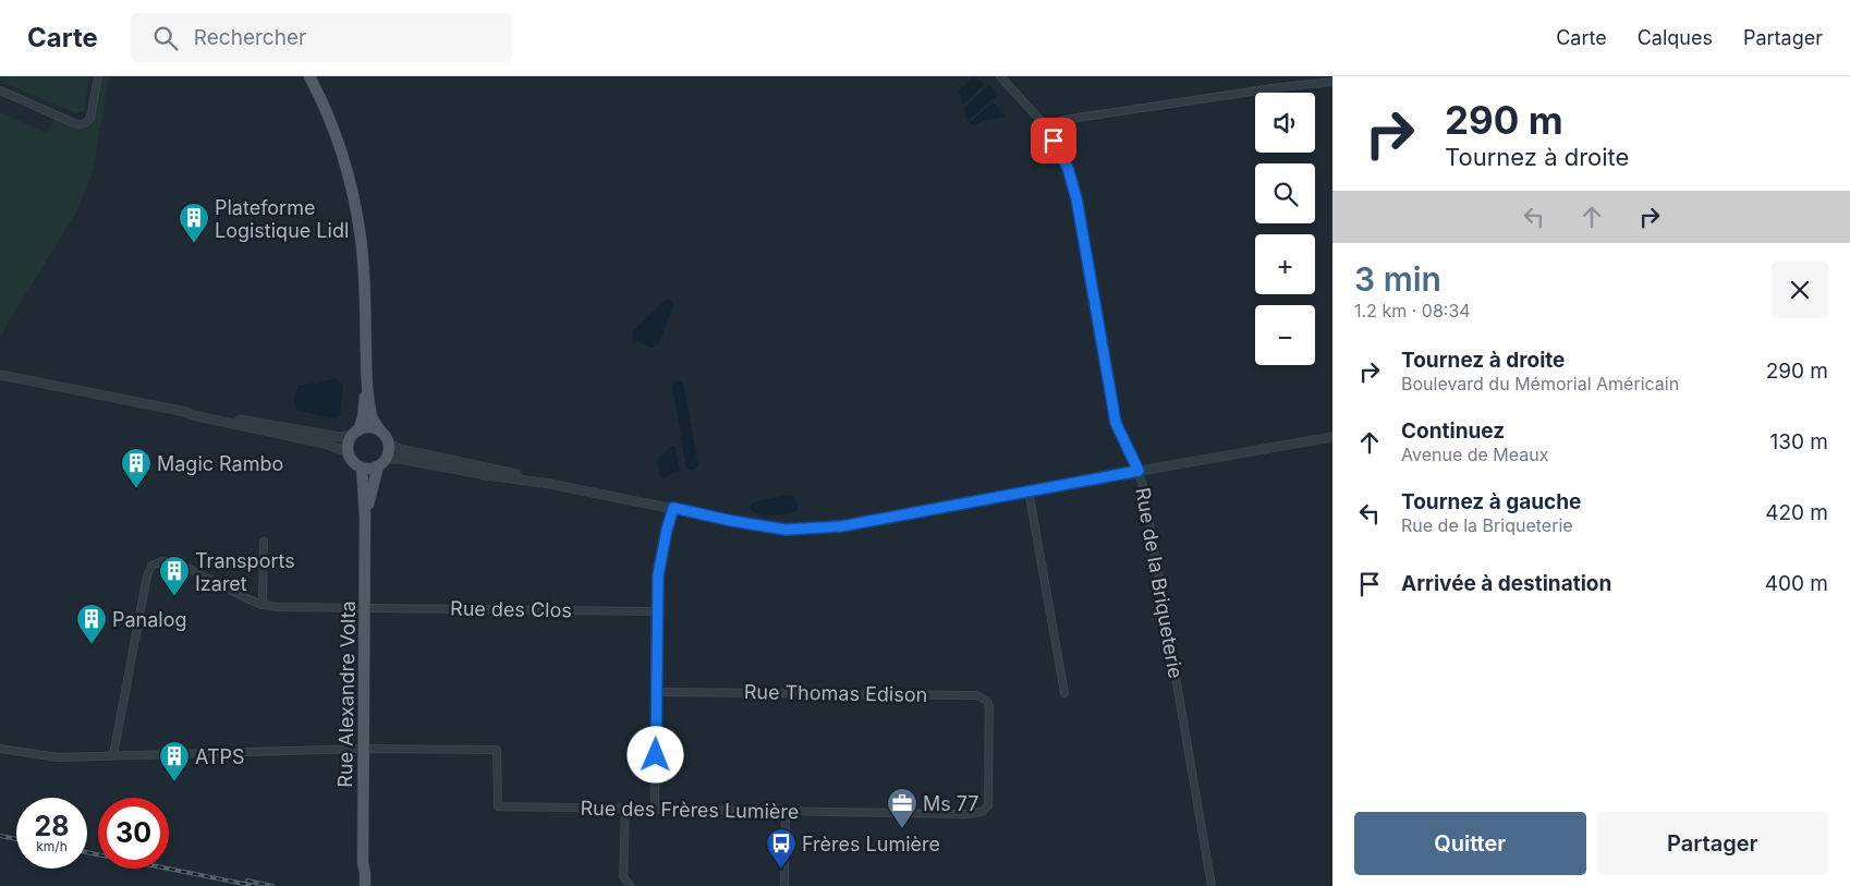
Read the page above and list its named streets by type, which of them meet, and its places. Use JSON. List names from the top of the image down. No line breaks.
{"streets":{"main road":["Rue Alexandre Volta"],"street":["Rue de la Briqueterie","Rue des Clos","Rue Thomas Edison","Rue des Frères Lumière"]},"crossings":[["Rue des Clos","Rue Alexandre Volta"],["Rue Thomas Edison","Rue des Frères Lumière"],["Rue Alexandre Volta","Rue des Frères Lumière"]],"places":{"building":["Plateforme Logistique Lidl","Magic Rambo","Transports Izaret","Panalog","ATPS"],"office":["Ms 77"],"bus stop":["Frères Lumière"]},"page":{"header":"Carte","search":"Rechercher","nav":["Carte","Calques","Partager"],"turn":["290 m","Tournez à droite"],"map_buttons":["+","−"],"heading":["3 min","1.2 km · 08:34"],"list":[{"name":"Tournez à droite","note":"Boulevard du Mémorial Américain","value":"290 m"},{"name":"Continuez","note":"Avenue de Meaux","value":"130 m"},{"name":"Tournez à gauche","note":"Rue de la Briqueterie","value":"420 m"},{"name":"Arrivée à destination","value":"400 m"}],"speed":"28 km/h","limit":"30","buttons":["Quitter","Partager"]}}
